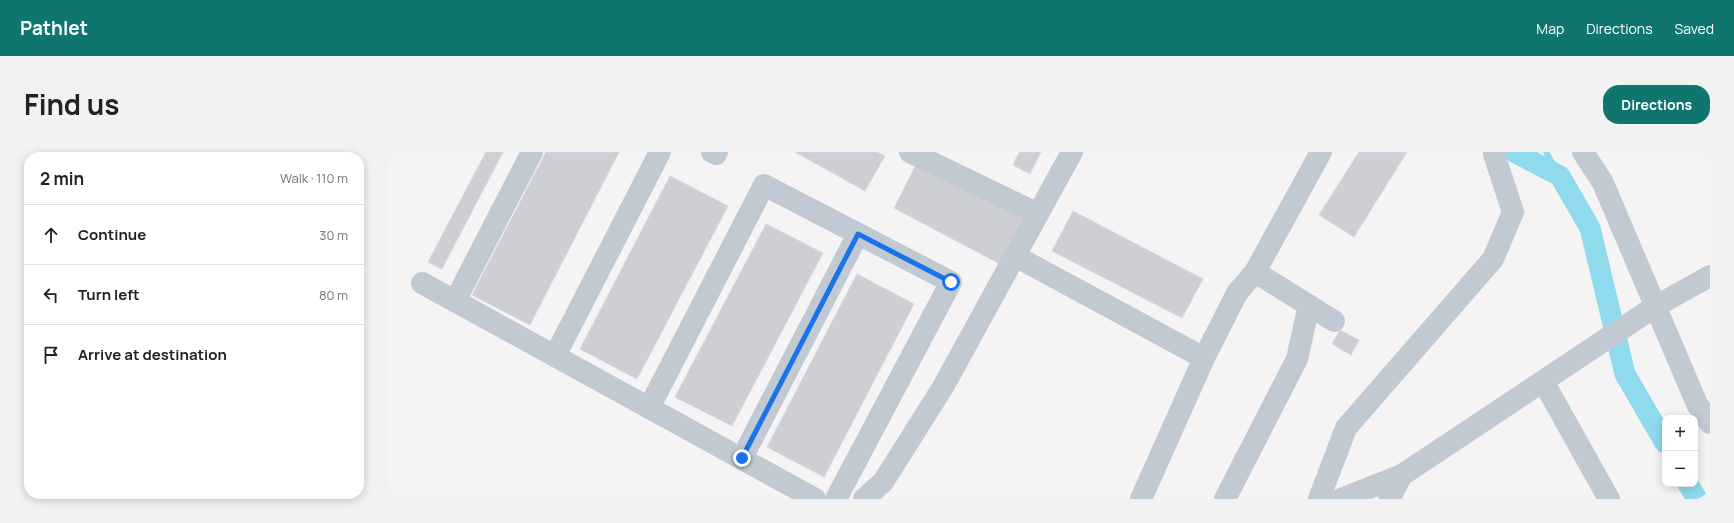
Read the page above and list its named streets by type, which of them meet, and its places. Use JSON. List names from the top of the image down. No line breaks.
{"page":{"header":"Pathlet","nav":["Map","Directions","Saved"],"title":"Find us","buttons":"Directions","heading":["2 min","Walk · 110 m"],"list":[["Continue","30 m"],["Turn left","80 m"],"Arrive at destination"],"map_buttons":["+","−"]}}
